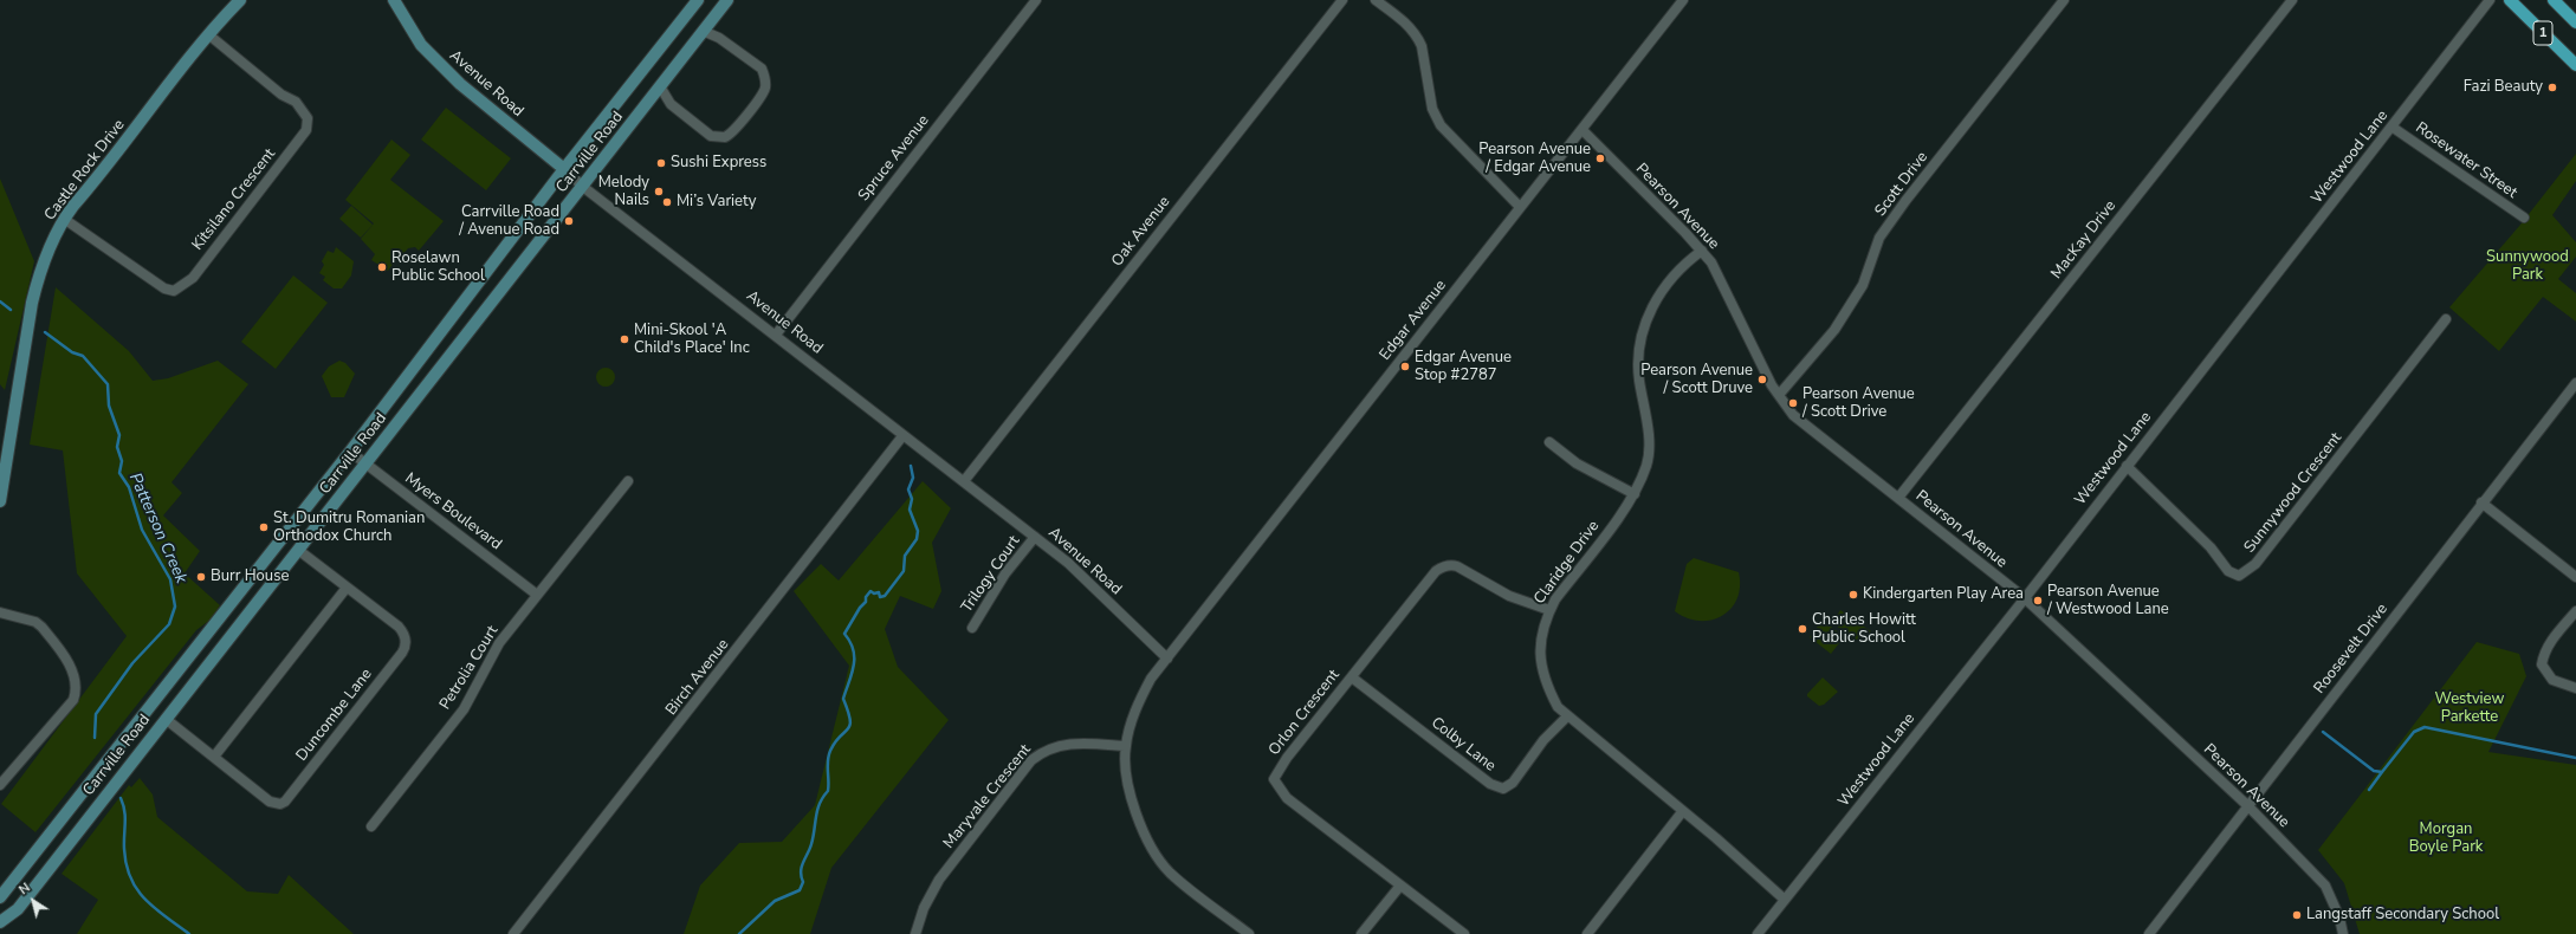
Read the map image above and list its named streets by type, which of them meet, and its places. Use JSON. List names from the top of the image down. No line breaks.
{"streets":{"main road":["1","Avenue Road","Carrville Road","Castle Rock Drive"],"street":["Westwood Lane","Spruce Avenue","Rosewater Street","Scott Drive","Kitsilano Crescent","Pearson Avenue","Oak Avenue","MacKay Drive","Edgar Avenue","Sunnywood Crescent","Myers Boulevard","Claridge Drive","Trilogy Court","Roosevelt Drive","Petrolia Court","Birch Avenue","Orlon Crescent","Duncombe Lane","Colby Lane","Maryvale Crescent"]},"crossings":[["Avenue Road","Carrville Road"],["Avenue Road","Spruce Avenue"],["Avenue Road","Oak Avenue"],["Avenue Road","Edgar Avenue"],["Avenue Road","Trilogy Court"],["Avenue Road","Birch Avenue"],["Carrville Road","Myers Boulevard"],["Carrville Road","Duncombe Lane"],["Westwood Lane","Rosewater Street"],["Westwood Lane","Pearson Avenue"],["Westwood Lane","Sunnywood Crescent"],["Westwood Lane","Claridge Drive"],["Castle Rock Drive","Kitsilano Crescent"],["Scott Drive","Pearson Avenue"],["Pearson Avenue","MacKay Drive"],["Pearson Avenue","Edgar Avenue"],["Pearson Avenue","Claridge Drive"],["Pearson Avenue","Roosevelt Drive"],["Edgar Avenue","Maryvale Crescent"],["Myers Boulevard","Petrolia Court"],["Claridge Drive","Orlon Crescent"],["Claridge Drive","Colby Lane"],["Orlon Crescent","Colby Lane"]],"water":["Patterson Creek"],"parks":["Sunnywood Park","Westview Parkette","Morgan Boyle Park"],"places":["Fazi Beauty","Pearson Avenue / Edgar Avenue","Sushi Express","Melody Nails","Mi’s Variety","Carrville Road / Avenue Road","Roselawn Public School","Mini-Skool 'A Child's Place' Inc","Edgar Avenue Stop #2787","Pearson Avenue / Scott Druve","Pearson Avenue / Scott Drive","St. Dumitru Romanian Orthodox Church","Burr House","Kindergarten Play Area","Pearson Avenue / Westwood Lane","Charles Howitt Public School","Langstaff Secondary School"],"north":"top left"}
